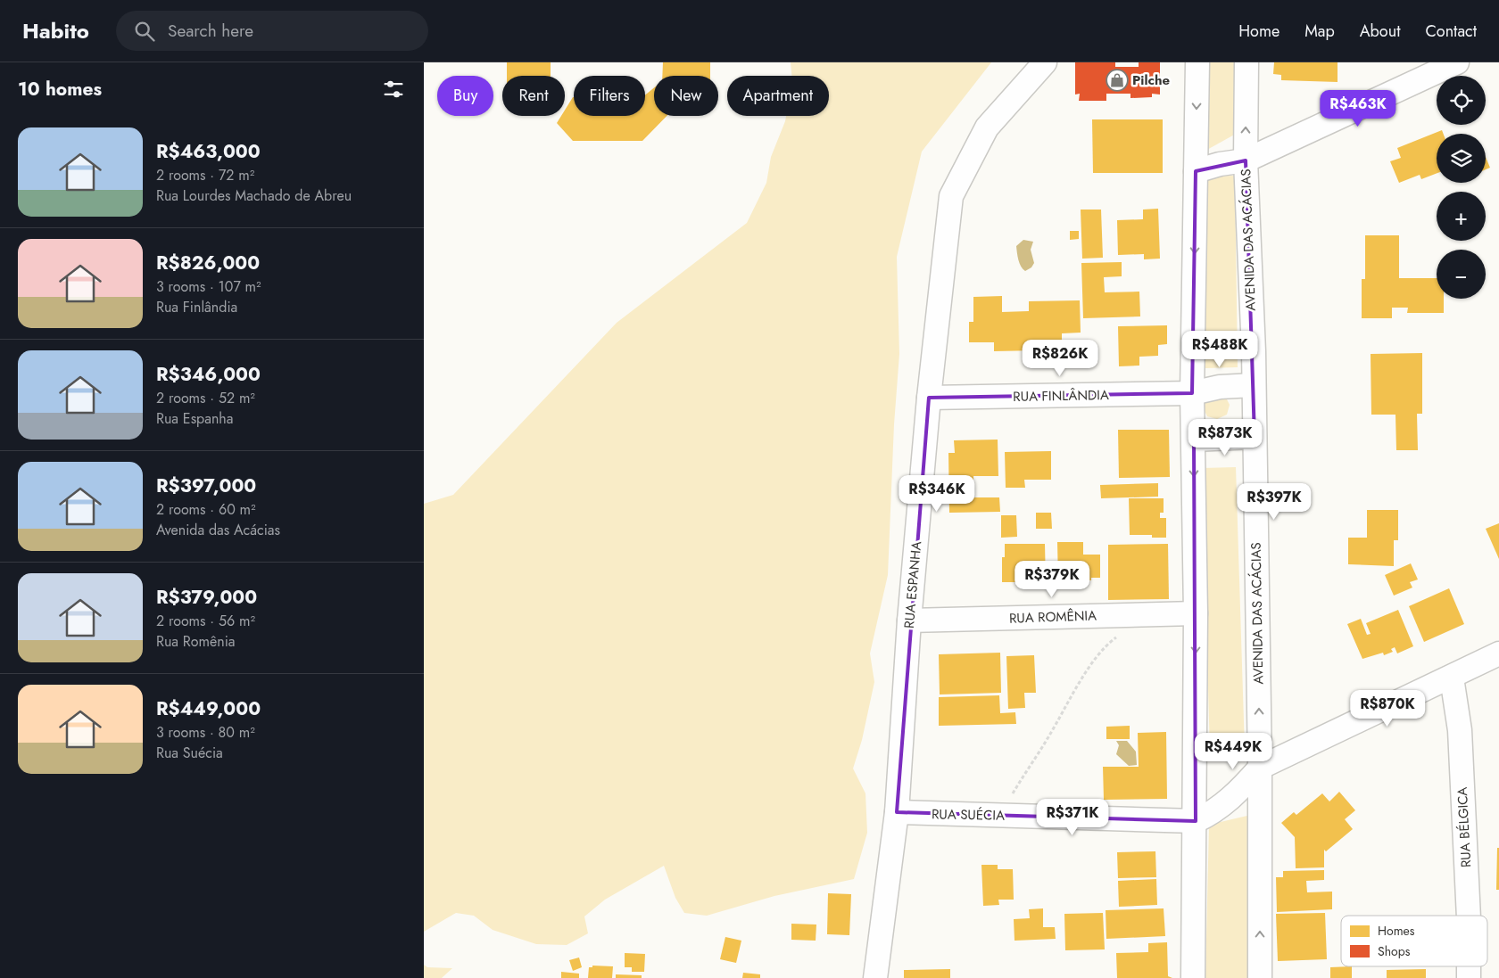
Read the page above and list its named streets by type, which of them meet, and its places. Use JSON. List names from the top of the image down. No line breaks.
{"streets":{"street":["AVENIDA DAS ACÁCIAS","RUA FINLÂNDIA","RUA ESPANHA","RUA ROMÊNIA","RUA SUÉCIA","RUA BÉLGICA"]},"crossings":[["AVENIDA DAS ACÁCIAS","RUA FINLÂNDIA"],["AVENIDA DAS ACÁCIAS","RUA SUÉCIA"],["RUA FINLÂNDIA","RUA ESPANHA"],["RUA ESPANHA","RUA ROMÊNIA"],["RUA ESPANHA","RUA SUÉCIA"]],"places":{"shop":["Pilche"]},"legend":["Homes","Shops"],"page":{"header":"Habito","search":"Search here","nav":["Home","Map","About","Contact"],"heading":"10 homes","map_buttons":["+","−"],"chip":["Buy","Rent","Filters","New","Apartment"],"price":["R$463K","R$488K","R$826K","R$873K","R$346K","R$397K","R$379K","R$870K","R$449K","R$371K"],"list":[{"name":"R$463,000","note":"2 rooms · 72 m² · Rua Lourdes Machado de Abreu"},{"name":"R$826,000","note":"3 rooms · 107 m² · Rua Finlândia"},{"name":"R$346,000","note":"2 rooms · 52 m² · Rua Espanha"},{"name":"R$397,000","note":"2 rooms · 60 m² · Avenida das Acácias"},{"name":"R$379,000","note":"2 rooms · 56 m² · Rua Romênia"},{"name":"R$449,000","note":"3 rooms · 80 m² · Rua Suécia"}]}}
